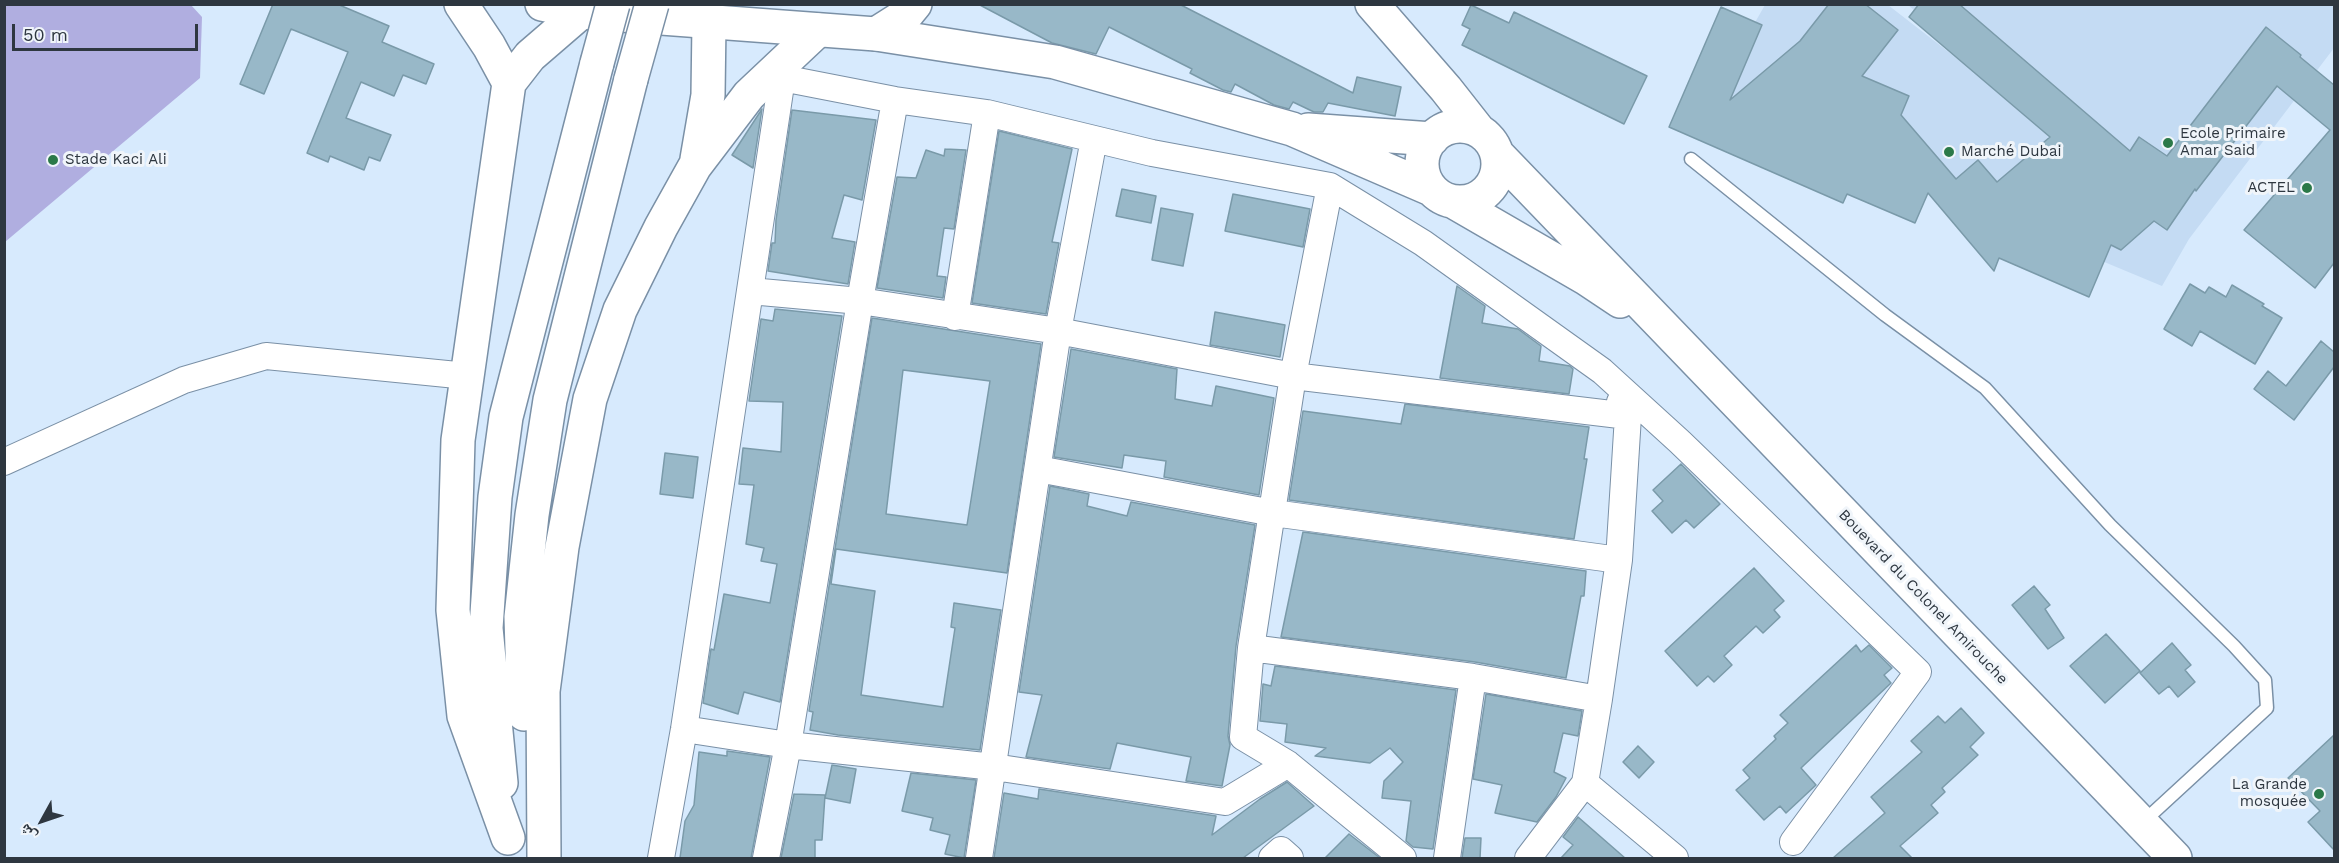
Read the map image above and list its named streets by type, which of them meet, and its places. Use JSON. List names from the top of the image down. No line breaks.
{"streets":{"main road":["Bouevard du Colonel Amirouche"]},"places":["Ecole Primaire Amar Said","Marché Dubai","Stade Kaci Ali","ACTEL","La Grande mosquée"],"scale_bar":"50 m","north":"bottom left"}
